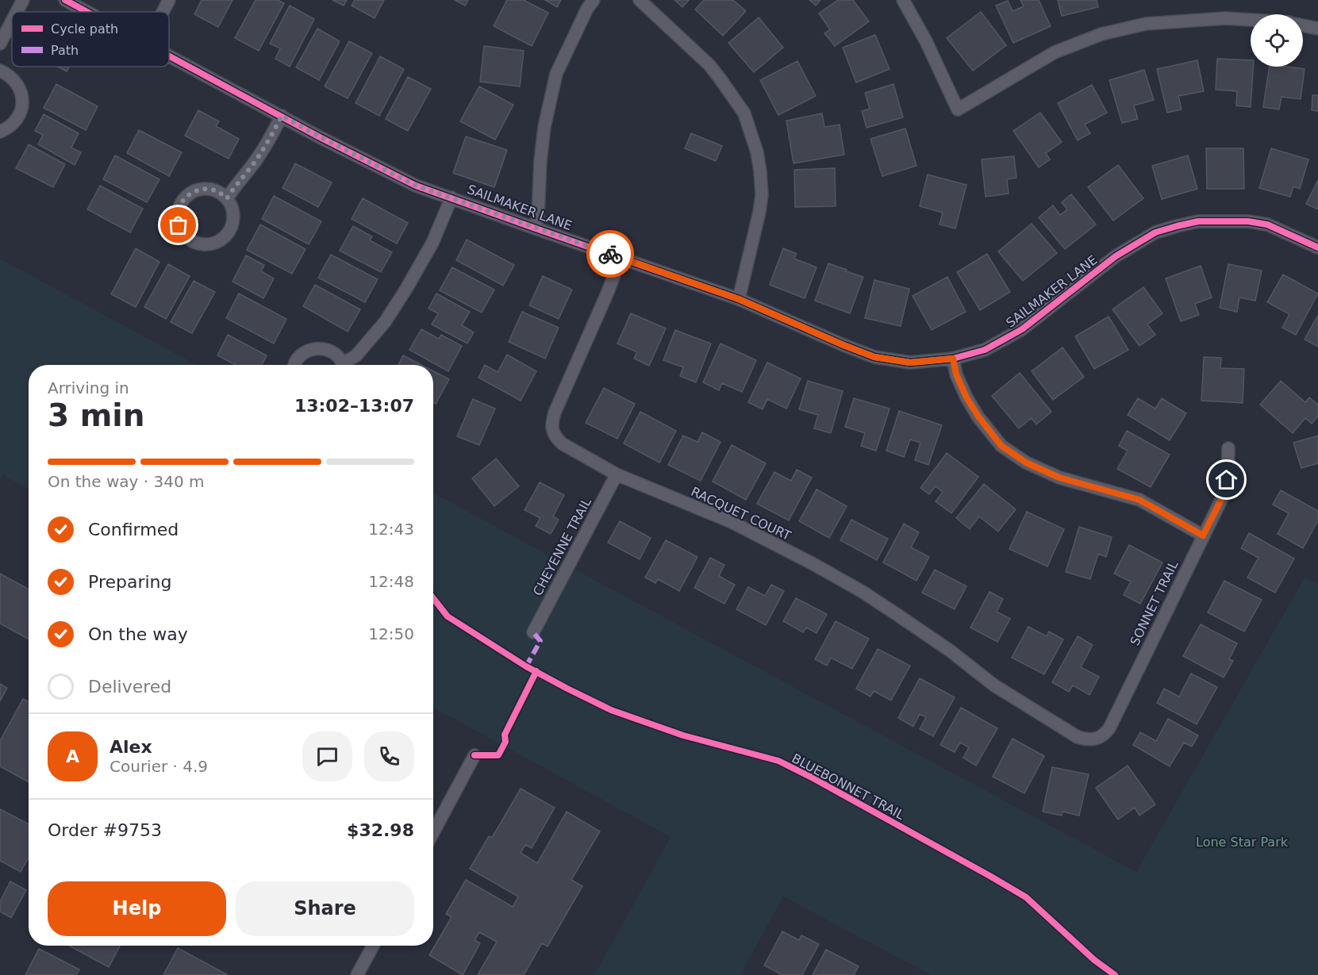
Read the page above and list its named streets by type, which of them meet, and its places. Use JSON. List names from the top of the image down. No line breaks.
{"streets":{"street":["SAILMAKER LANE","RACQUET COURT","CHEYENNE TRAIL","SONNET TRAIL"],"cycle path":["BLUEBONNET TRAIL"]},"crossings":[["SAILMAKER LANE","RACQUET COURT"],["RACQUET COURT","CHEYENNE TRAIL"],["RACQUET COURT","SONNET TRAIL"]],"parks":["Lone Star Park"],"legend":["Cycle path","Path"],"page":{"heading":["3 min","Arriving in","13:02–13:07"],"panel":["Alex","Courier · 4.9","Order #9753","$32.98"],"bar":"On the way · 340 m","list":[["Confirmed","12:43"],["Preparing","12:48"],["On the way","12:50"],"Delivered"],"round":"A","buttons":["Help","Share"]}}
